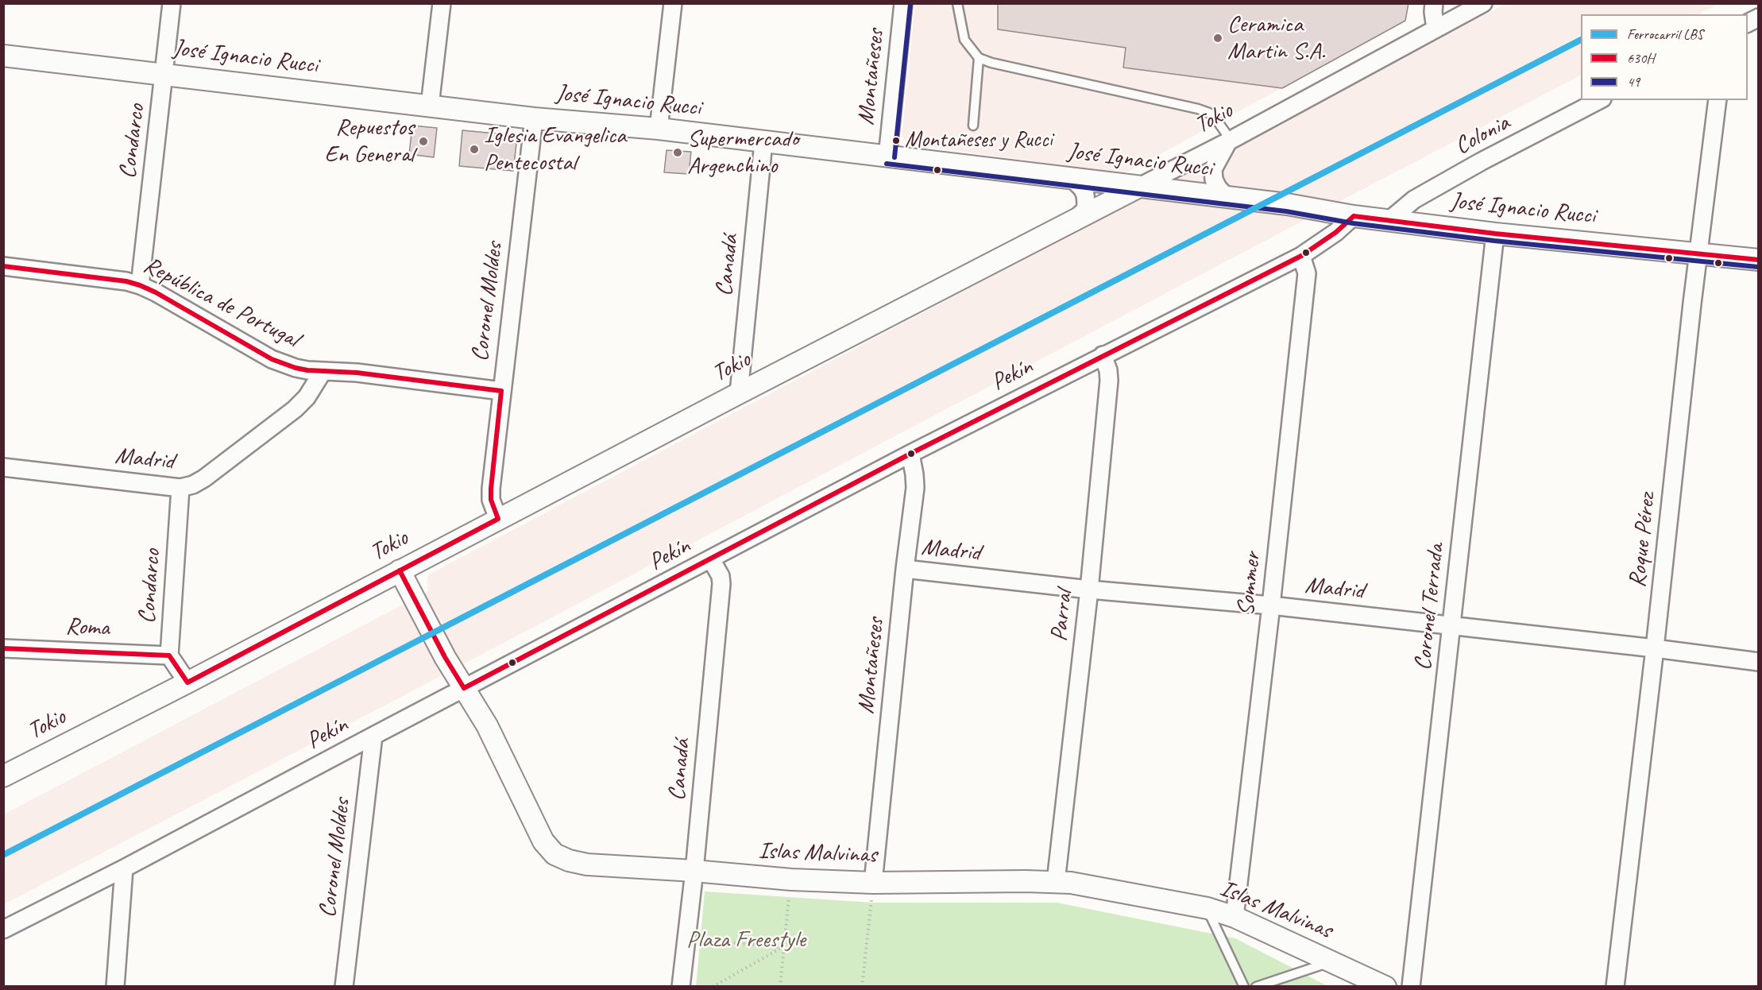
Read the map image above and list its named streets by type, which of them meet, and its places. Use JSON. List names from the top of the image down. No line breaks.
{"streets":{"street":["José Ignacio Rucci","Montañeses","Tokio","Colonia","Condarco","Canadá","Coronel Moldes","República de Portugal","Pekín","Madrid","Roque Pérez","Sommer","Coronel Terrada","Parral","Roma","Islas Malvinas"]},"crossings":[["José Ignacio Rucci","Montañeses"],["José Ignacio Rucci","Tokio"],["José Ignacio Rucci","Colonia"],["José Ignacio Rucci","Condarco"],["José Ignacio Rucci","Canadá"],["José Ignacio Rucci","Coronel Moldes"],["José Ignacio Rucci","Pekín"],["José Ignacio Rucci","Roque Pérez"],["José Ignacio Rucci","Coronel Terrada"],["Montañeses","Pekín"],["Montañeses","Madrid"],["Montañeses","Islas Malvinas"],["Tokio","Condarco"],["Tokio","Canadá"],["Tokio","Coronel Moldes"],["Tokio","Islas Malvinas"],["Condarco","República de Portugal"],["Condarco","Madrid"],["Condarco","Roma"],["Canadá","Pekín"],["Canadá","Islas Malvinas"],["Coronel Moldes","República de Portugal"],["Coronel Moldes","Pekín"],["República de Portugal","Madrid"],["Pekín","Sommer"],["Pekín","Parral"],["Pekín","Islas Malvinas"],["Madrid","Roque Pérez"],["Madrid","Sommer"],["Madrid","Coronel Terrada"],["Madrid","Parral"],["Sommer","Islas Malvinas"],["Parral","Islas Malvinas"]],"parks":["Plaza Freestyle"],"places":["Ceramica Martin S.A.","Montañeses y Rucci","Repuestos En General","Iglesia Evangelica Pentecostal","Supermercado Argenchino"],"lines":["transit line 49","rail line LBS","transit line 630H"],"legend":["Ferrocarril LBS","630H","49"]}
